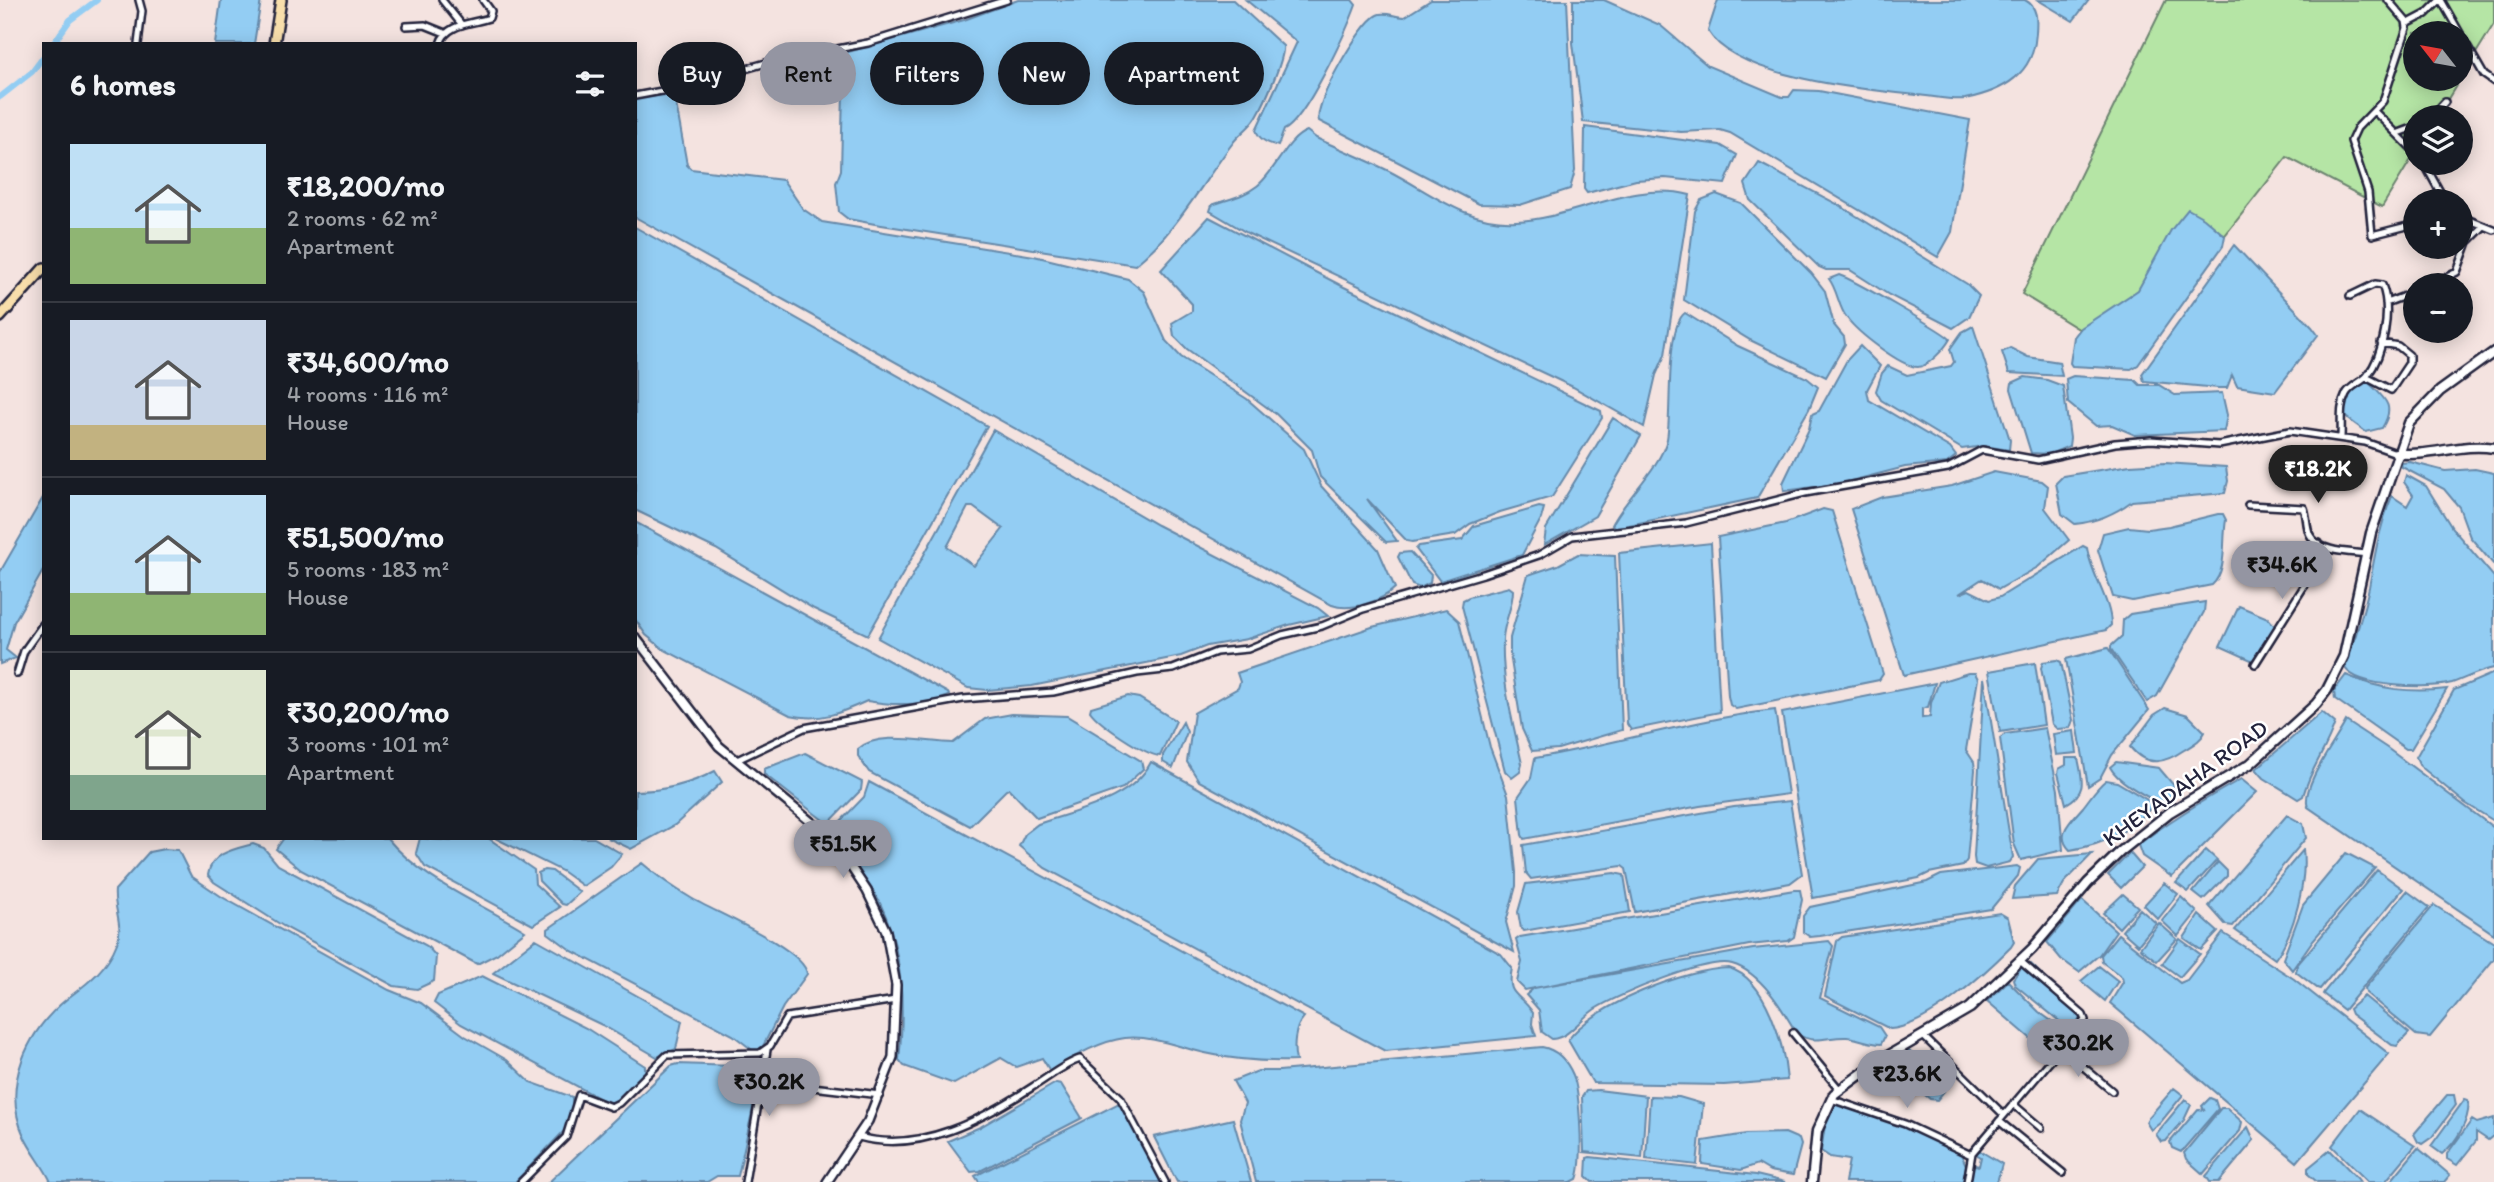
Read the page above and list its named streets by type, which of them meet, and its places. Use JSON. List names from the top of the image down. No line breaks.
{"streets":{"main road":["KHEYADAHA ROAD"]},"north":"top left","page":{"map_buttons":["+","−"],"chip":["Buy","Rent","Filters","New","Apartment"],"heading":"6 homes","list":[{"name":"₹18,200/mo","note":"2 rooms · 62 m² · Apartment"},{"name":"₹34,600/mo","note":"4 rooms · 116 m² · House"},{"name":"₹51,500/mo","note":"5 rooms · 183 m² · House"},{"name":"₹30,200/mo","note":"3 rooms · 101 m² · Apartment"}],"price":["₹18.2K","₹34.6K","₹51.5K","₹30.2K","₹23.6K","₹30.2K"]}}
